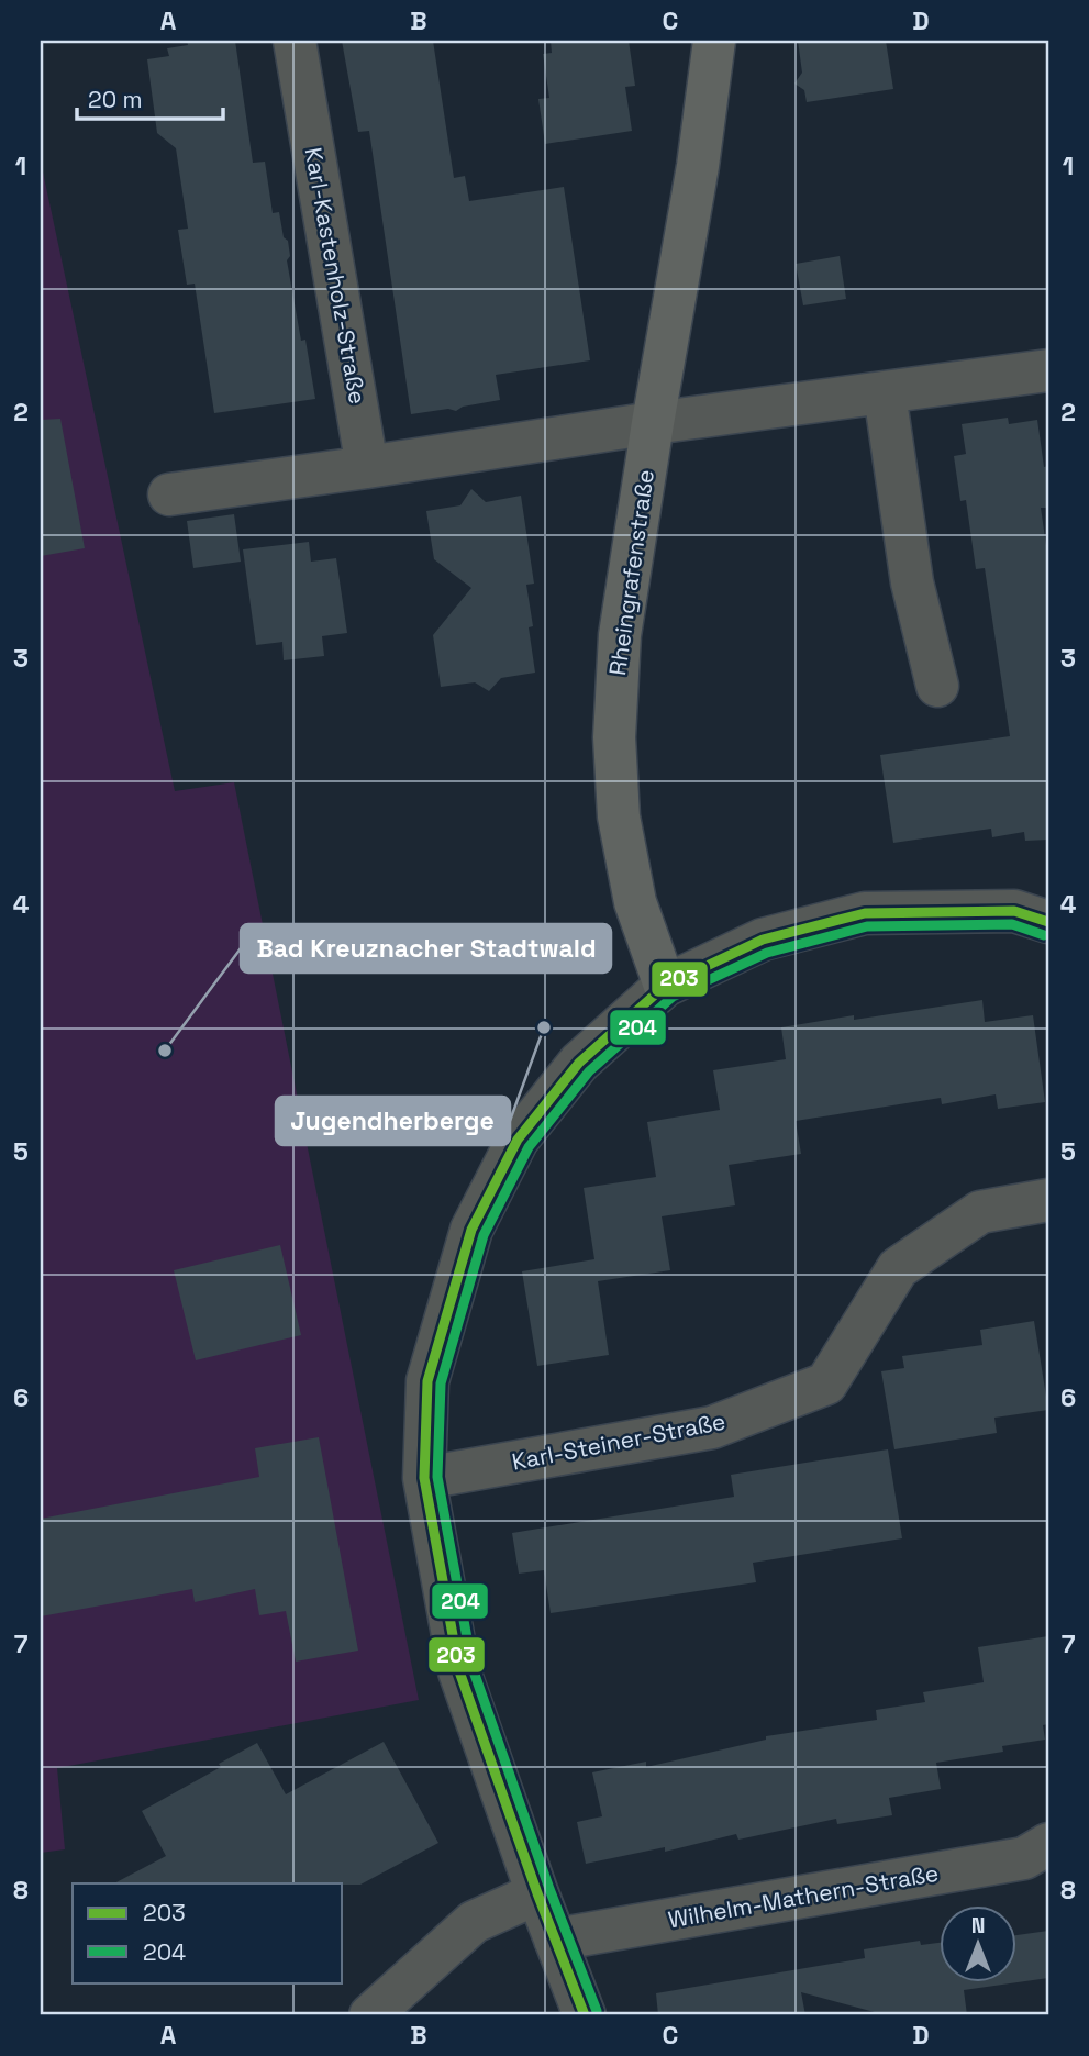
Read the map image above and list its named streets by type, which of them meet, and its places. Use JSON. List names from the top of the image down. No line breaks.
{"streets":{"street":["Karl-Kastenholz-Straße","Rheingrafenstraße","Karl-Steiner-Straße","Wilhelm-Mathern-Straße"]},"places":["Jugendherberge","Bad Kreuznacher Stadtwald"],"lines":["transit line 203","transit line 204"],"legend":["203","204"],"scale_bar":"20 m","north":"top","grid":{"columns":["A","B","C","D"],"rows":["1","2","3","4","5","6","7","8"]}}
